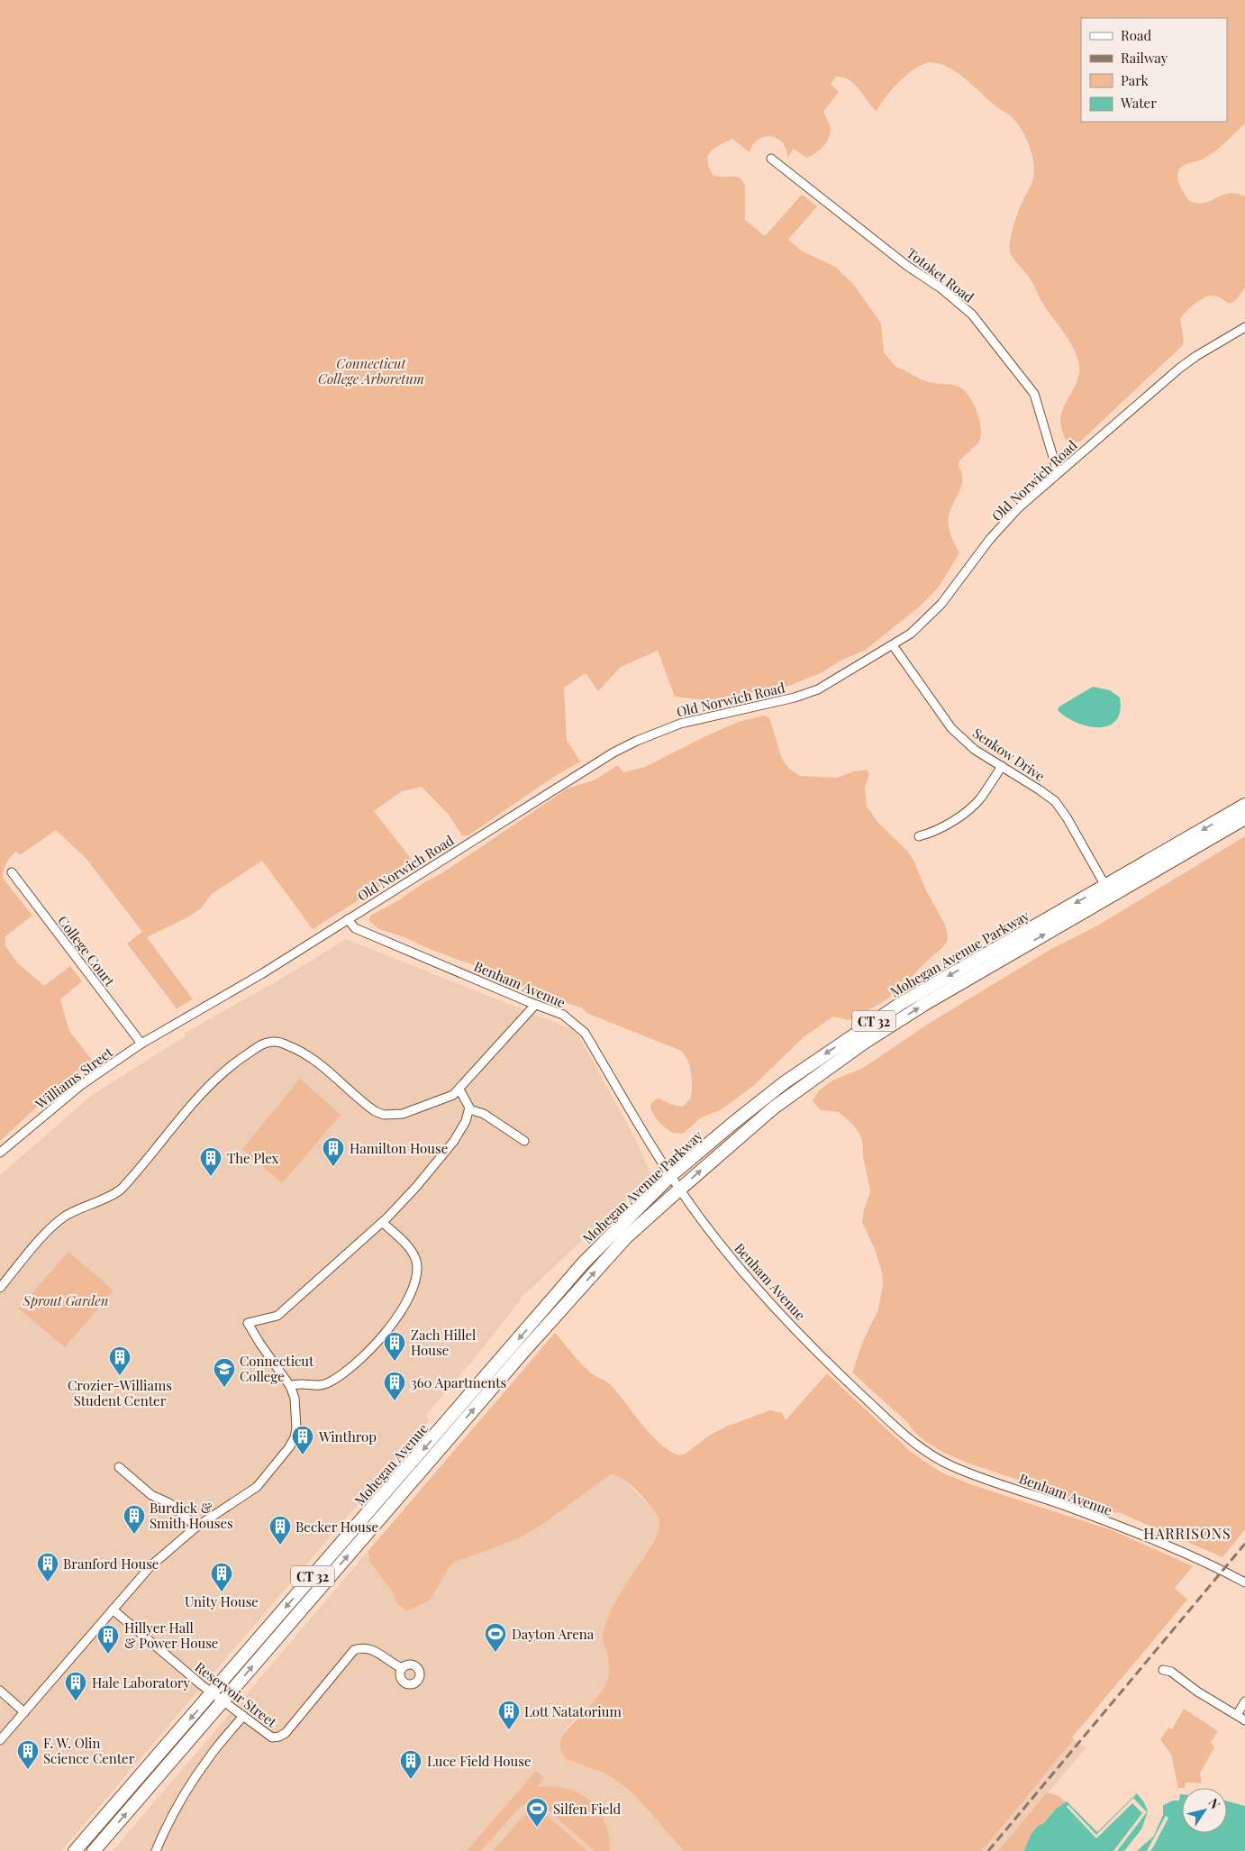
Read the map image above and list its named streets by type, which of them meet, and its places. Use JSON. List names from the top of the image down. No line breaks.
{"streets":{"highway":["Mohegan Avenue Parkway","CT 32","Mohegan Avenue"],"street":["Totoket Road","Old Norwich Road","Senkow Drive","College Court","Benham Avenue","Williams Street","Reservoir Street"]},"crossings":[["Totoket Road","Old Norwich Road"],["Old Norwich Road","Senkow Drive"],["Old Norwich Road","Benham Avenue"],["Old Norwich Road","Williams Street"],["Senkow Drive","Mohegan Avenue Parkway"],["College Court","Williams Street"],["Mohegan Avenue Parkway","Benham Avenue"],["Mohegan Avenue Parkway","Mohegan Avenue"],["Mohegan Avenue","Reservoir Street"]],"districts":["HARRISONS"],"parks":["Connecticut College Arboretum","Sprout Garden"],"places":{"building":["Hamilton House","The Plex","Zach Hillel House","Crozier-Williams Student Center","360 Apartments","Winthrop","Burdick & Smith Houses","Becker House","Branford House","Unity House","Hillyer Hall & Power House","Hale Laboratory","Lott Natatorium","F. W. Olin Science Center","Luce Field House"],"school or university":["Connecticut College"],"sports":["Dayton Arena","Silfen Field"]},"legend":["Road","Railway","Park","Water"],"north":"top right"}
